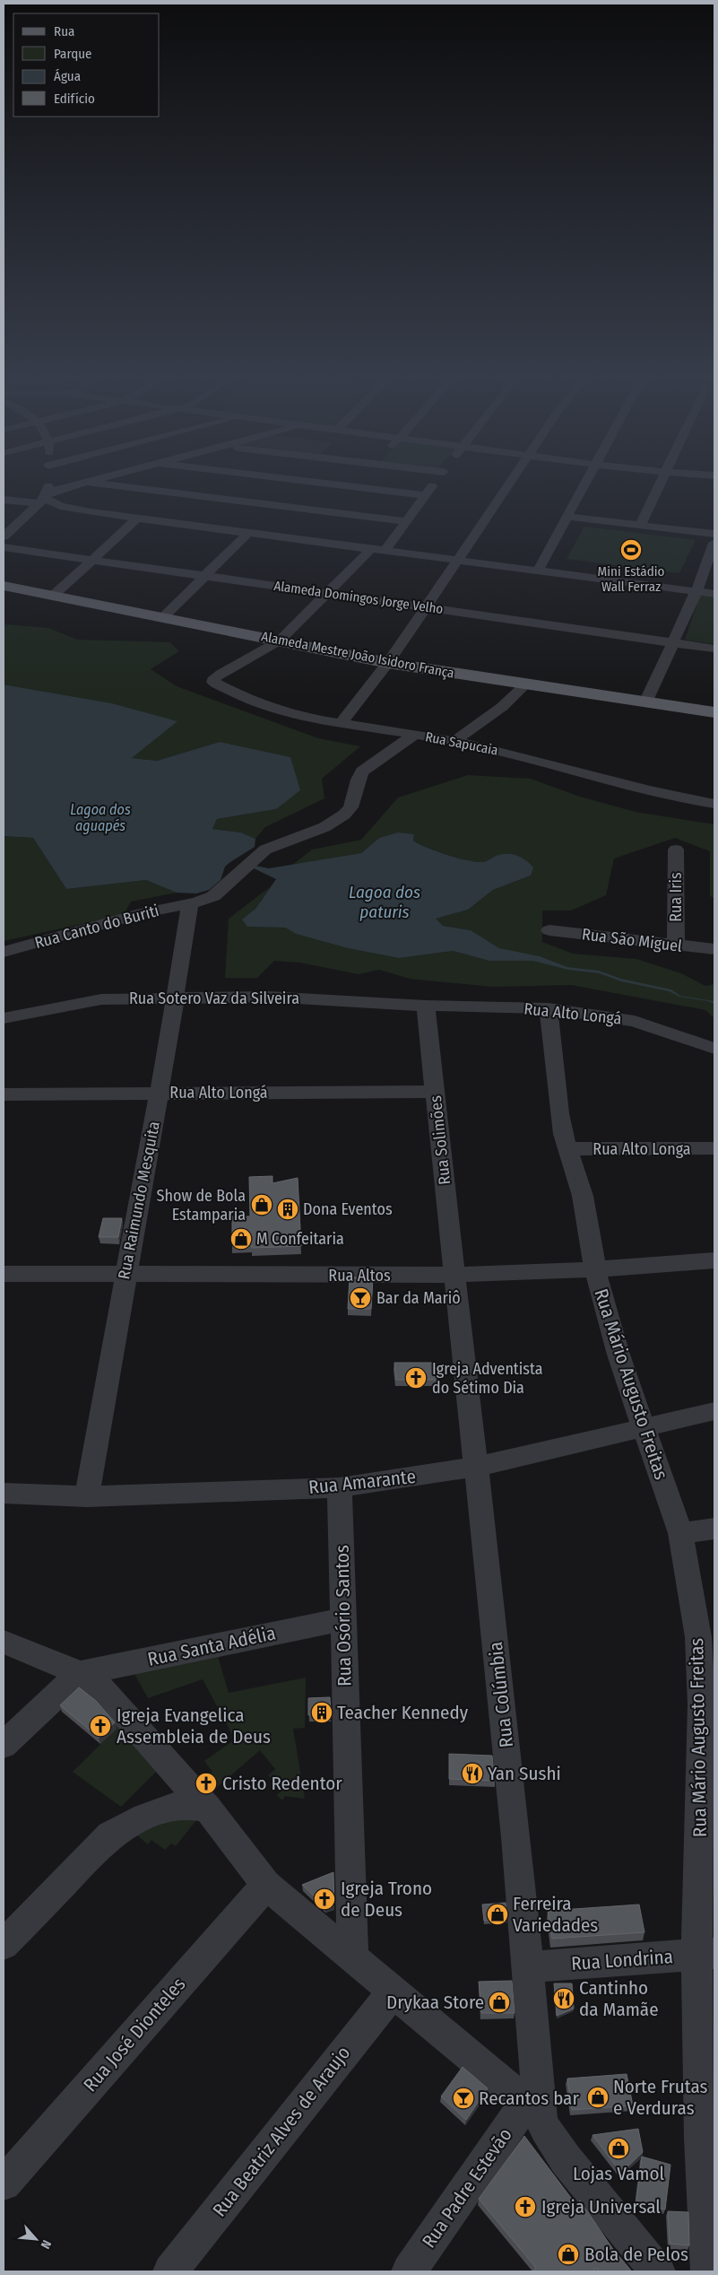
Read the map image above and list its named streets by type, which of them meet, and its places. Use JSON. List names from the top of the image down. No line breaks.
{"streets":{"main road":["Alameda Mestre João Isidoro França"],"street":["Alameda Domingos Jorge Velho","Rua Sapucaia","Rua Iris","Rua Canto do Buriti","Rua São Miguel","Rua Sotero Vaz da Silveira","Rua Alto Longá","Rua Solimões","Rua Alto Longa","Rua Raimundo Mesquita","Rua Altos","Rua Mário Augusto Freitas","Rua Amarante","Rua Osório Santos","Rua Santa Adélia","Rua Colúmbia","Rua Londrina","Rua José Dionteles","Rua Beatriz Alves de Araujo","Rua Padre Estevão"]},"crossings":[["Alameda Mestre João Isidoro França","Rua Sapucaia"],["Rua Sapucaia","Rua Canto do Buriti"],["Rua Iris","Rua São Miguel"],["Rua Canto do Buriti","Rua Raimundo Mesquita"],["Rua Sotero Vaz da Silveira","Rua Alto Longá"],["Rua Sotero Vaz da Silveira","Rua Solimões"],["Rua Sotero Vaz da Silveira","Rua Raimundo Mesquita"],["Rua Alto Longá","Rua Solimões"],["Rua Alto Longá","Rua Raimundo Mesquita"],["Rua Alto Longá","Rua Mário Augusto Freitas"],["Rua Solimões","Rua Altos"],["Rua Solimões","Rua Colúmbia"],["Rua Alto Longa","Rua Mário Augusto Freitas"],["Rua Raimundo Mesquita","Rua Altos"],["Rua Raimundo Mesquita","Rua Amarante"],["Rua Altos","Rua Mário Augusto Freitas"],["Rua Altos","Rua Colúmbia"],["Rua Mário Augusto Freitas","Rua Amarante"],["Rua Mário Augusto Freitas","Rua Londrina"],["Rua Amarante","Rua Osório Santos"],["Rua Amarante","Rua Colúmbia"],["Rua Osório Santos","Rua Santa Adélia"],["Rua Colúmbia","Rua Londrina"],["Rua Colúmbia","Rua Padre Estevão"]],"water":["Lagoa dos aguapés","Lagoa dos paturis"],"places":{"sports":["Mini Estádio Wall Ferraz"],"shop":["Show de Bola Estamparia","M Confeitaria","Ferreira Variedades","Drykaa Store","Norte Frutas e Verduras","Lojas Vamol","Bola de Pelos"],"building":["Dona Eventos","Teacher Kennedy"],"bar":["Bar da Mariô","Recantos bar"],"church":["Igreja Adventista do Sétimo Dia","Igreja Evangelica Assembleia de Deus","Cristo Redentor","Igreja Trono de Deus","Igreja Universal"],"restaurant":["Yan Sushi","Cantinho da Mamãe"]},"legend":["Rua","Parque","Água","Edifício"],"north":"bottom right"}
